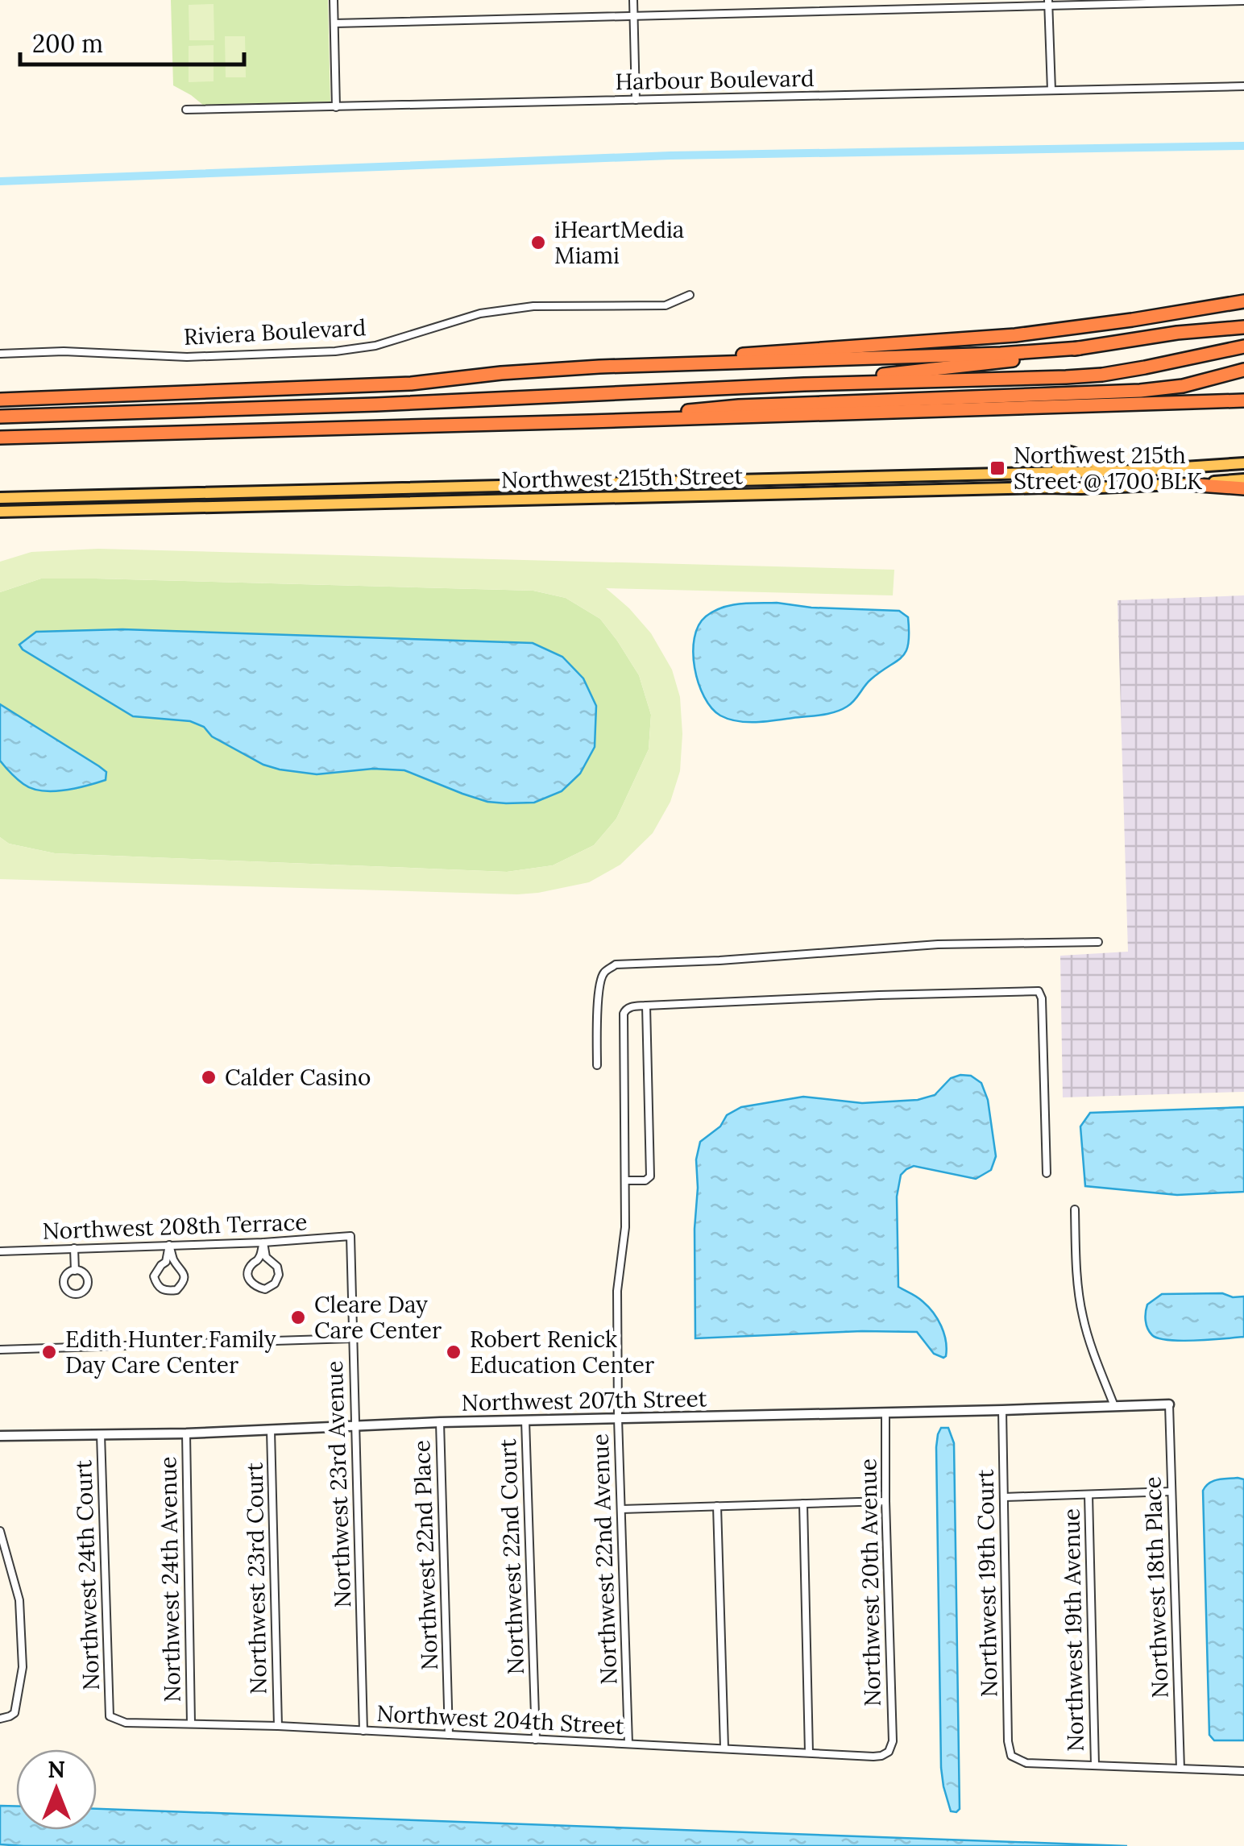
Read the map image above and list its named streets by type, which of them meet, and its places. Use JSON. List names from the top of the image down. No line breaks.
{"streets":{"main road":["Northwest 215th Street"],"street":["Harbour Boulevard","Riviera Boulevard","Northwest 208th Terrace","Northwest 207th Street","Northwest 23rd Avenue","Northwest 22nd Place","Northwest 22nd Court","Northwest 22nd Avenue","Northwest 24th Court","Northwest 23rd Court","Northwest 24th Avenue","Northwest 20th Avenue","Northwest 19th Court","Northwest 18th Place","Northwest 19th Avenue","Northwest 204th Street"]},"crossings":[["Northwest 208th Terrace","Northwest 23rd Avenue"],["Northwest 207th Street","Northwest 23rd Avenue"],["Northwest 207th Street","Northwest 22nd Place"],["Northwest 207th Street","Northwest 22nd Court"],["Northwest 207th Street","Northwest 22nd Avenue"],["Northwest 207th Street","Northwest 24th Court"],["Northwest 207th Street","Northwest 23rd Court"],["Northwest 207th Street","Northwest 24th Avenue"],["Northwest 207th Street","Northwest 20th Avenue"],["Northwest 207th Street","Northwest 19th Court"],["Northwest 207th Street","Northwest 18th Place"],["Northwest 23rd Avenue","Northwest 204th Street"],["Northwest 22nd Place","Northwest 204th Street"],["Northwest 22nd Court","Northwest 204th Street"],["Northwest 22nd Avenue","Northwest 204th Street"],["Northwest 24th Court","Northwest 204th Street"],["Northwest 23rd Court","Northwest 204th Street"],["Northwest 24th Avenue","Northwest 204th Street"],["Northwest 20th Avenue","Northwest 204th Street"],["Northwest 19th Court","Northwest 19th Avenue"]],"places":{"other":["iHeartMedia Miami","Calder Casino","Cleare Day Care Center","Edith Hunter Family Day Care Center","Robert Renick Education Center"],"transit":["Northwest 215th Street @ 1700 BLK"]},"scale_bar":"200 m","north":"top"}
